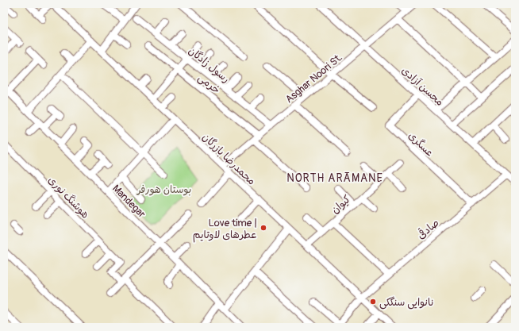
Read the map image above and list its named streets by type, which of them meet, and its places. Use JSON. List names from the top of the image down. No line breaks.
{"streets":{"street":["رسول زادگان","Asghar Noori St.","خرمی","محسن آزادی","عسگری","محمدرضا بازرگان","هوشنگ نوری","Mandegar","کیوان","صادقی"]},"crossings":[["رسول زادگان","Asghar Noori St."],["Asghar Noori St.","خرمی"],["Asghar Noori St.","محسن آزادی"],["Asghar Noori St.","محمدرضا بازرگان"],["محسن آزادی","عسگری"],["محسن آزادی","صادقی"],["عسگری","صادقی"],["محمدرضا بازرگان","کیوان"],["محمدرضا بازرگان","صادقی"]],"districts":["NORTH ARĀMANE"],"parks":["بوستان هورفر"],"places":["Love time | عطرهای لاوتایم","نانوایی سنگکی"]}
